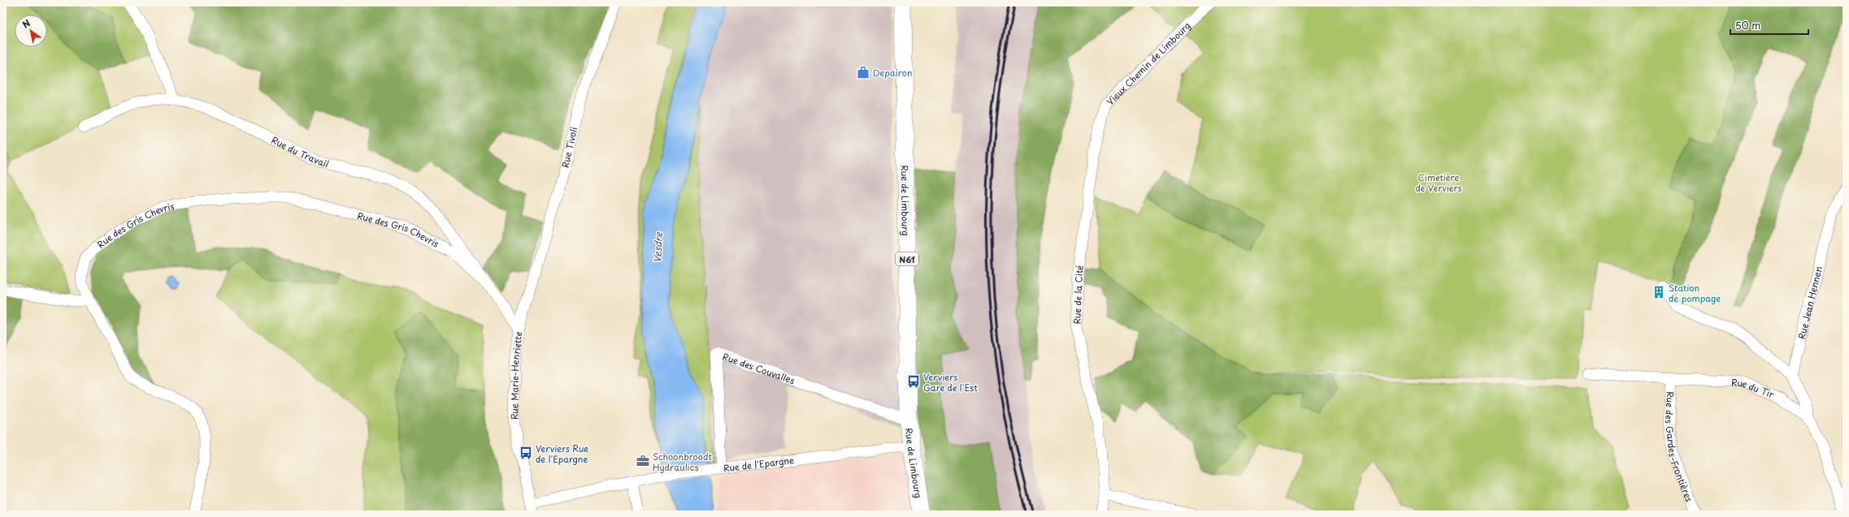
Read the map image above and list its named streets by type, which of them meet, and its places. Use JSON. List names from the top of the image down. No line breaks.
{"streets":{"main road":["Rue de Limbourg","N61"],"street":["Vieux Chemin de Limbourg","Rue Tivoli","Rue du Travail","Rue des Gris Chevris","Rue de la Cité","Rue Jean Hennen","Rue des Couvalles","Rue Marie-Henriette","Rue du Tir","Rue des Gardes-Frontières","Rue de l'Epargne"]},"crossings":[["Vieux Chemin de Limbourg","Rue de la Cité"],["Rue Tivoli","Rue Marie-Henriette"],["Rue du Travail","Rue des Gris Chevris"],["Rue de Limbourg","Rue des Couvalles"],["Rue de Limbourg","Rue de l'Epargne"],["Rue des Couvalles","Rue de l'Epargne"],["Rue Marie-Henriette","Rue de l'Epargne"],["Rue du Tir","Rue des Gardes-Frontières"]],"water":["Vesdre"],"parks":["Cimetière de Verviers"],"places":{"shop":["Depairon"],"building":["Station de pompage"],"bus stop":["Verviers Gare de l'Est","Verviers Rue de l'Epargne"],"office":["Schoonbroodt Hydraulics"]},"scale_bar":"50 m","north":"top left"}
